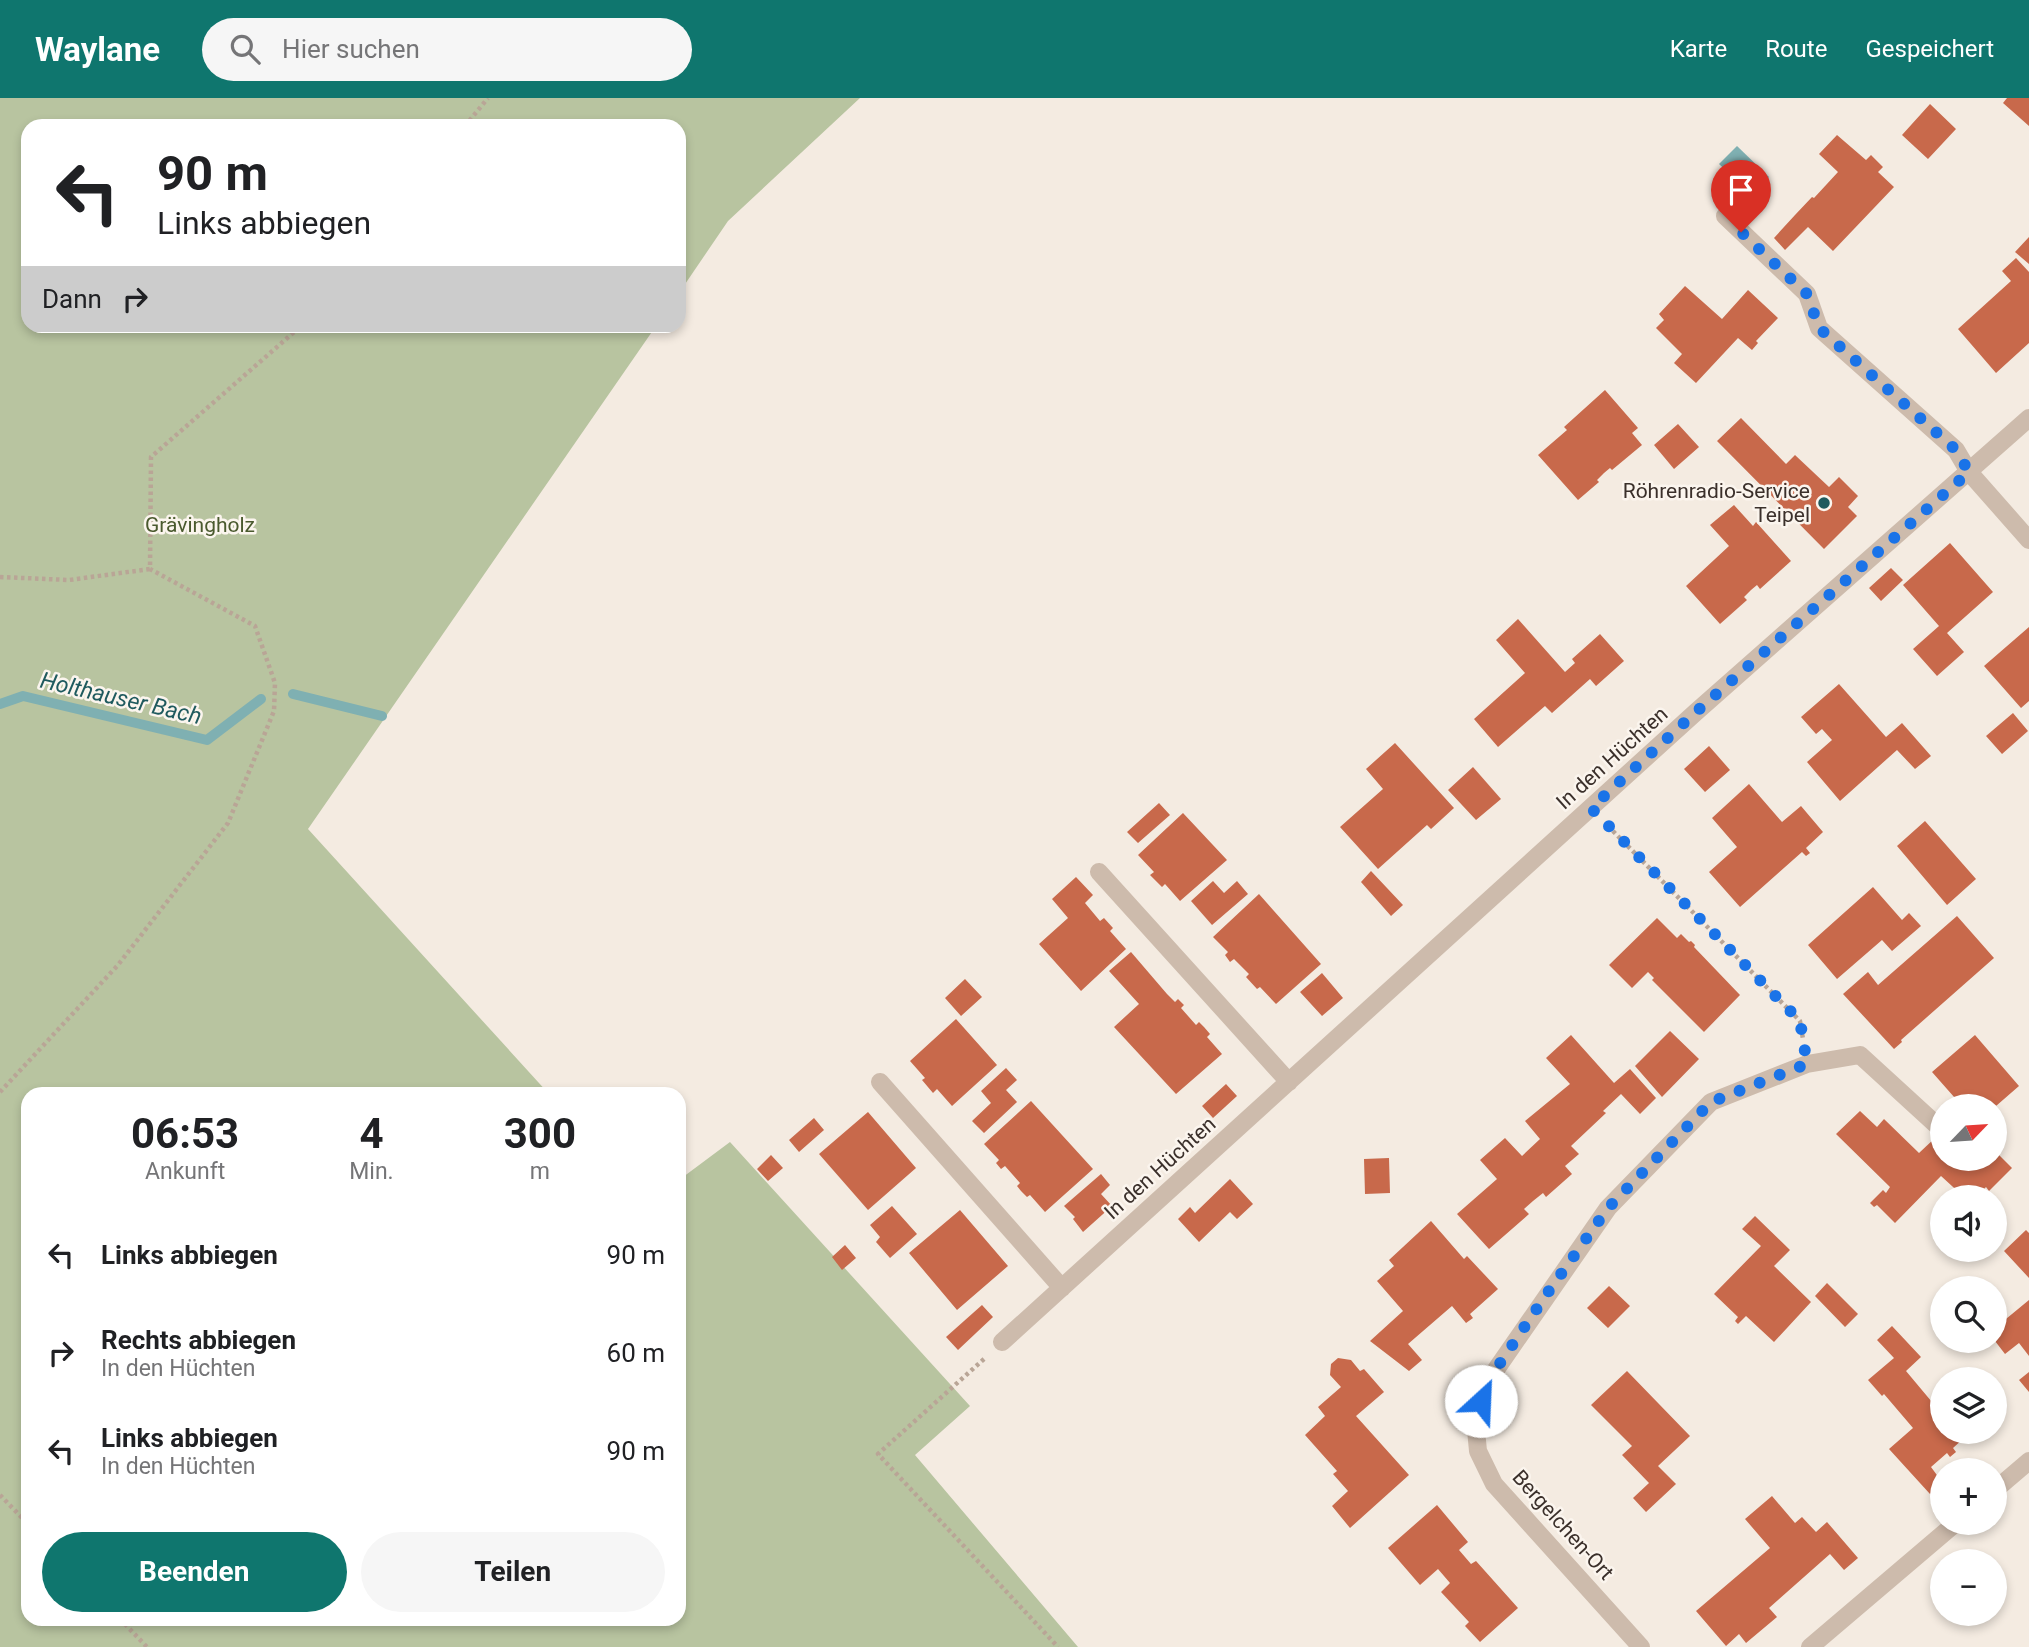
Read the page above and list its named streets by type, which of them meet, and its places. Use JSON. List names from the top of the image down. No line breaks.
{"streets":{"street":["In den Hüchten","Bergelchen-Ort"]},"water":["Holthauser Bach"],"parks":["Grävingholz"],"places":["Röhrenradio-Service Teipel"],"north":"top right","page":{"header":"Waylane","search":"Hier suchen","nav":["Karte","Route","Gespeichert"],"turn":["90 m","Links abbiegen"],"then":"Dann","eta":["06:53","Ankunft","4","Min.","300","m"],"map_buttons":["+","−"],"list":[{"name":"Links abbiegen","value":"90 m"},{"name":"Rechts abbiegen","note":"In den Hüchten","value":"60 m"},{"name":"Links abbiegen","note":"In den Hüchten","value":"90 m"}],"buttons":["Beenden","Teilen"]}}
